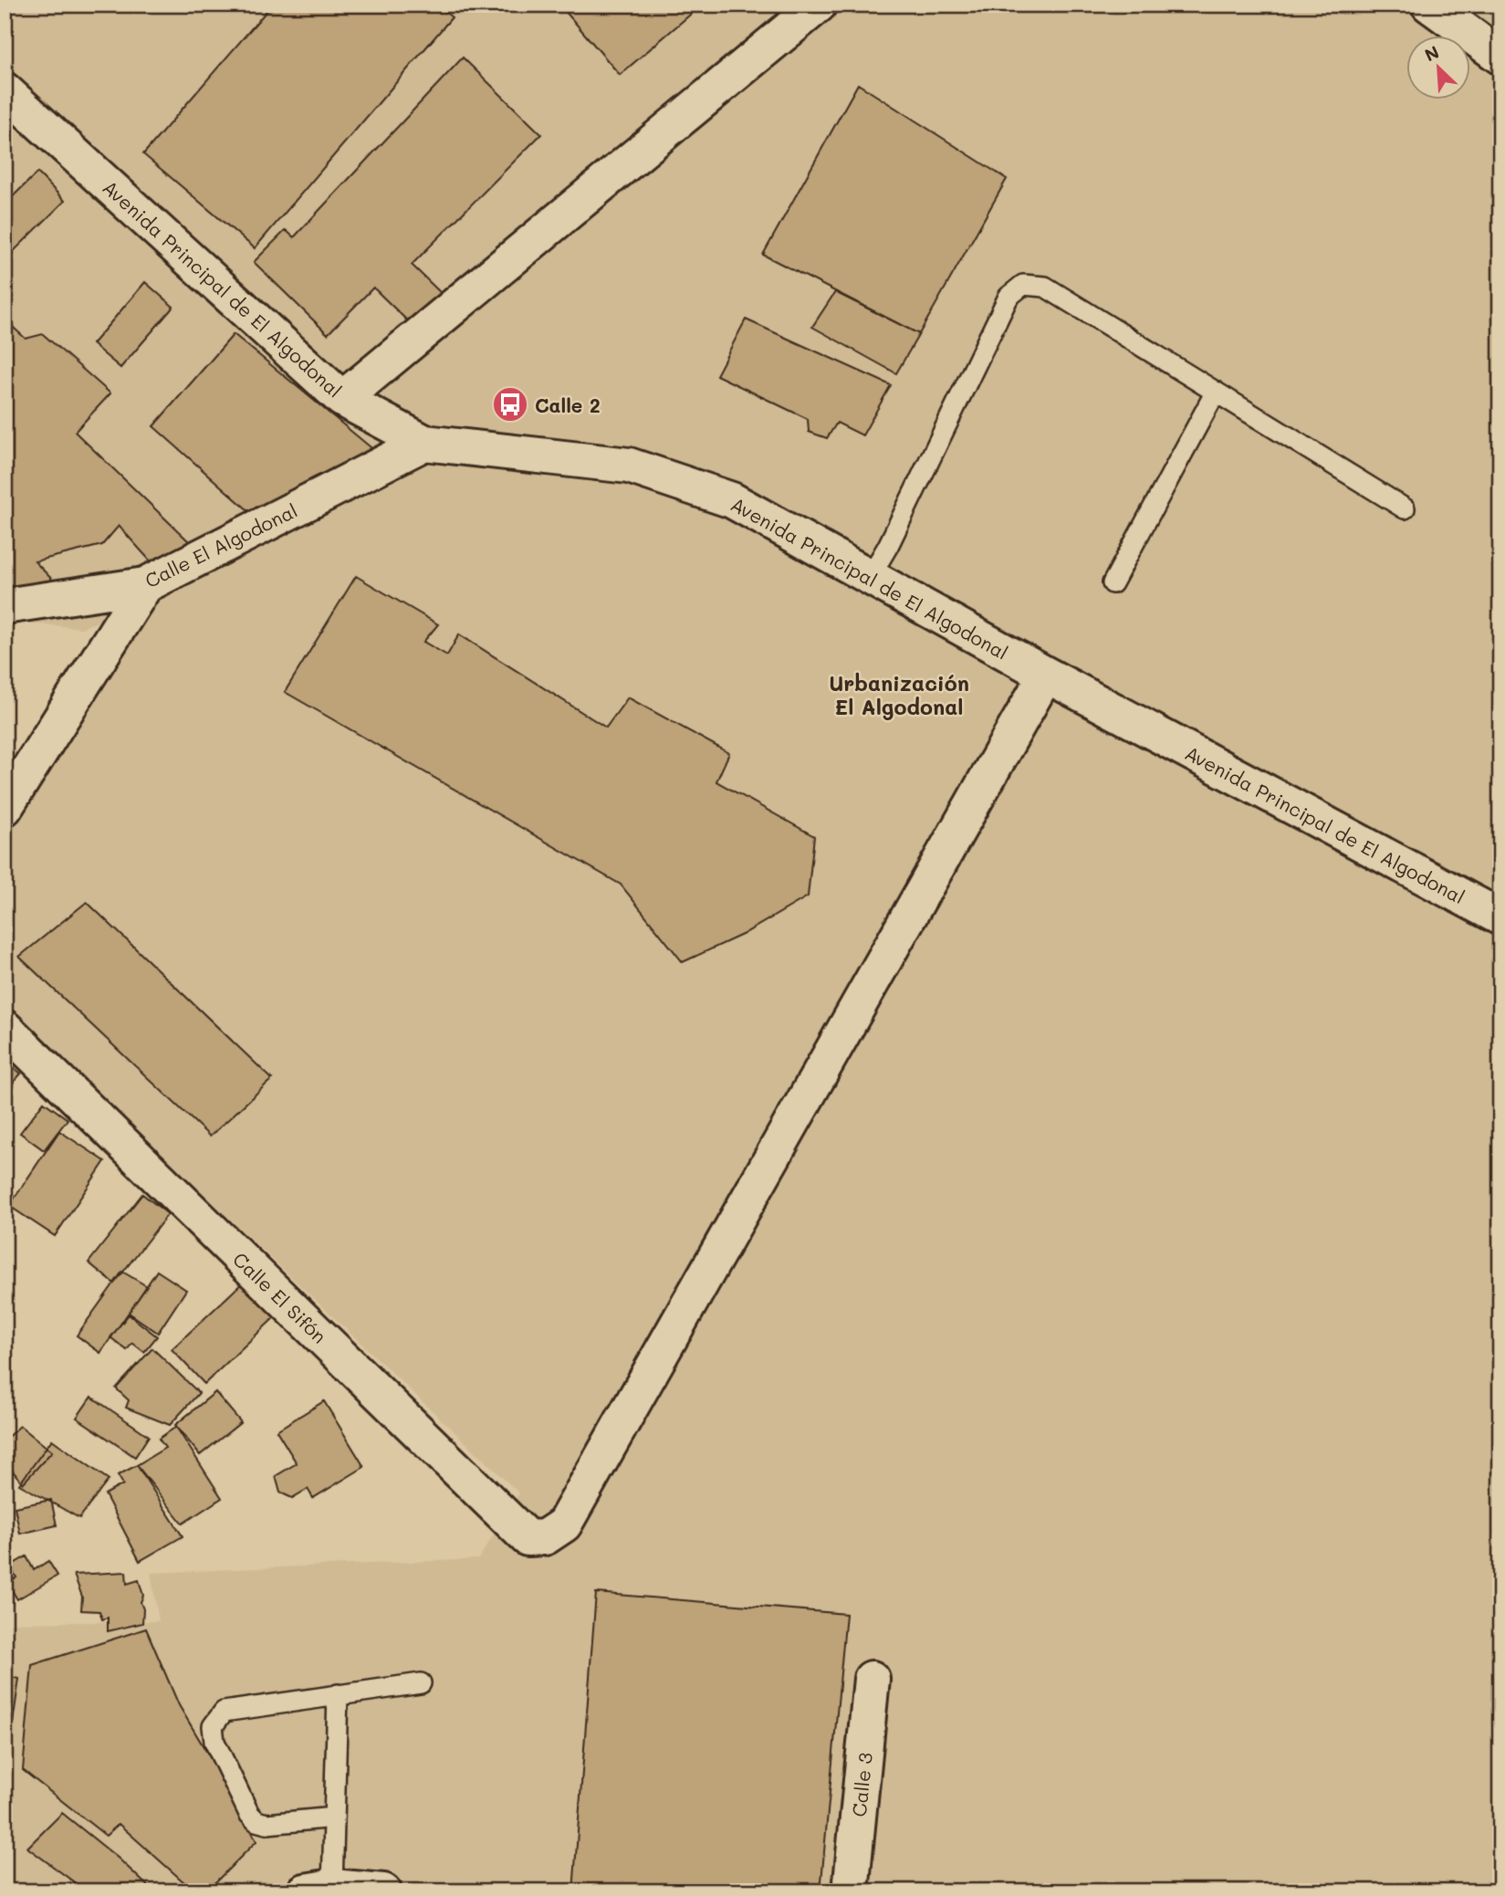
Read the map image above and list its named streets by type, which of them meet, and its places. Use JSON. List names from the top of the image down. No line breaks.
{"streets":{"street":["Avenida Principal de El Algodonal","Calle El Algodonal","Calle El Sifón","Calle 3"]},"crossings":[["Avenida Principal de El Algodonal","Calle El Algodonal"],["Avenida Principal de El Algodonal","Calle El Sifón"]],"districts":["Urbanización El Algodonal"],"places":{"bus stop":["Calle 2"]},"north":"top left"}
